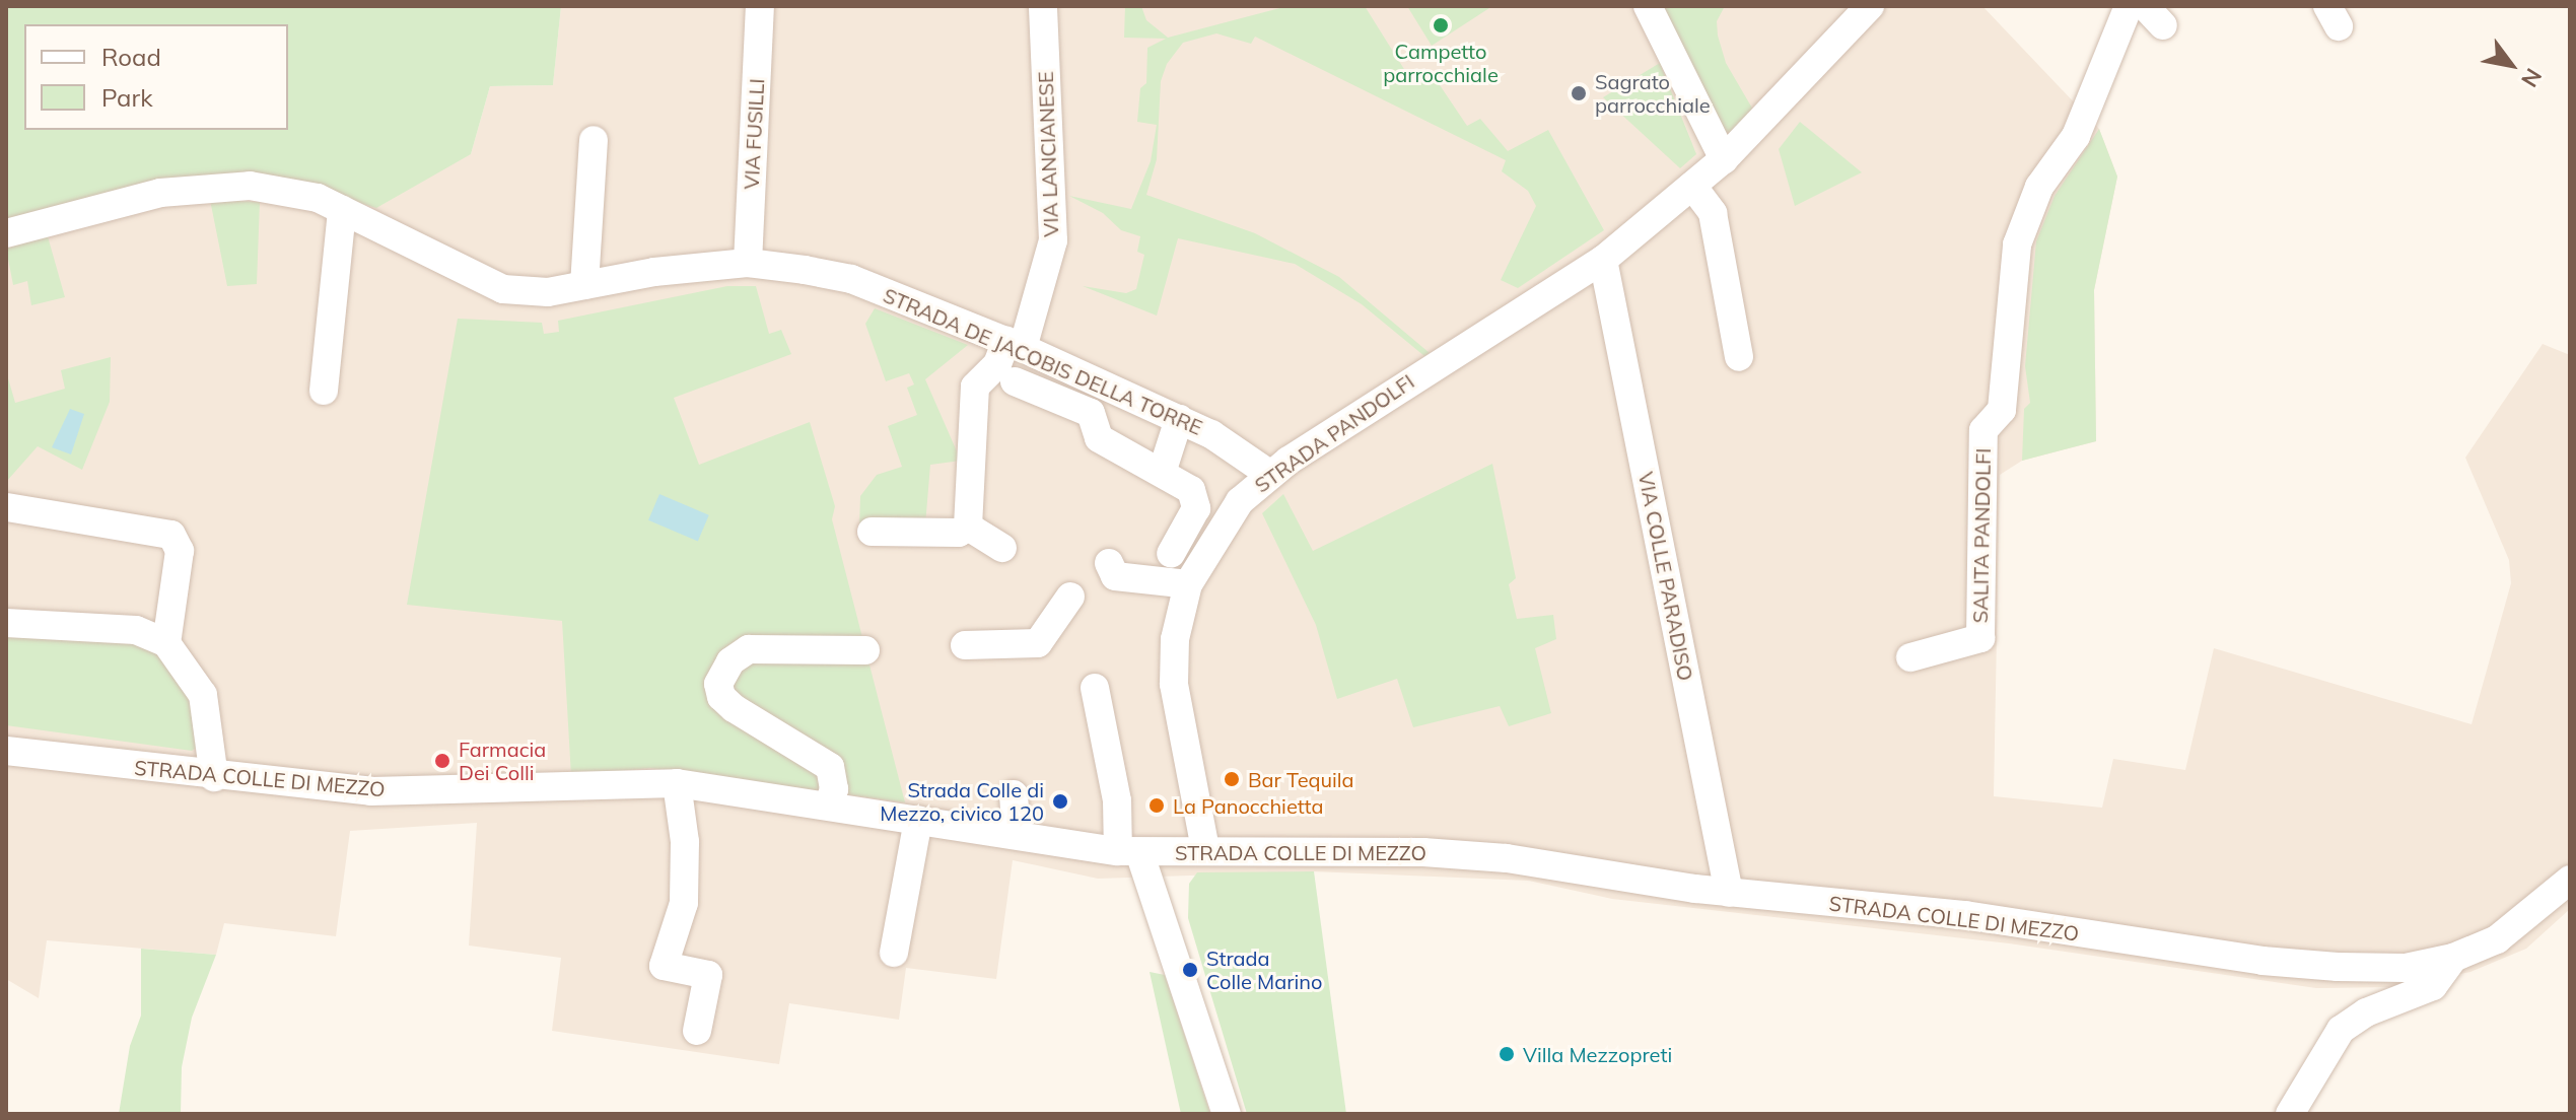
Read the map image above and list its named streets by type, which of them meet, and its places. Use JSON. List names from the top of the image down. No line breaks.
{"streets":{"street":["VIA FUSILLI","VIA LANCIANESE","STRADA DE JACOBIS DELLA TORRE","STRADA PANDOLFI","SALITA PANDOLFI","VIA COLLE PARADISO","STRADA COLLE DI MEZZO"]},"crossings":[["VIA FUSILLI","STRADA DE JACOBIS DELLA TORRE"],["VIA LANCIANESE","STRADA DE JACOBIS DELLA TORRE"],["STRADA DE JACOBIS DELLA TORRE","STRADA PANDOLFI"],["STRADA PANDOLFI","VIA COLLE PARADISO"],["STRADA PANDOLFI","STRADA COLLE DI MEZZO"],["VIA COLLE PARADISO","STRADA COLLE DI MEZZO"]],"places":["Campetto parrocchiale","Sagrato parrocchiale","Farmacia Dei Colli","Bar Tequila","Strada Colle di Mezzo, civico 120","La Panocchietta","Strada Colle Marino","Villa Mezzopreti"],"legend":["Road","Park"],"north":"bottom right"}
